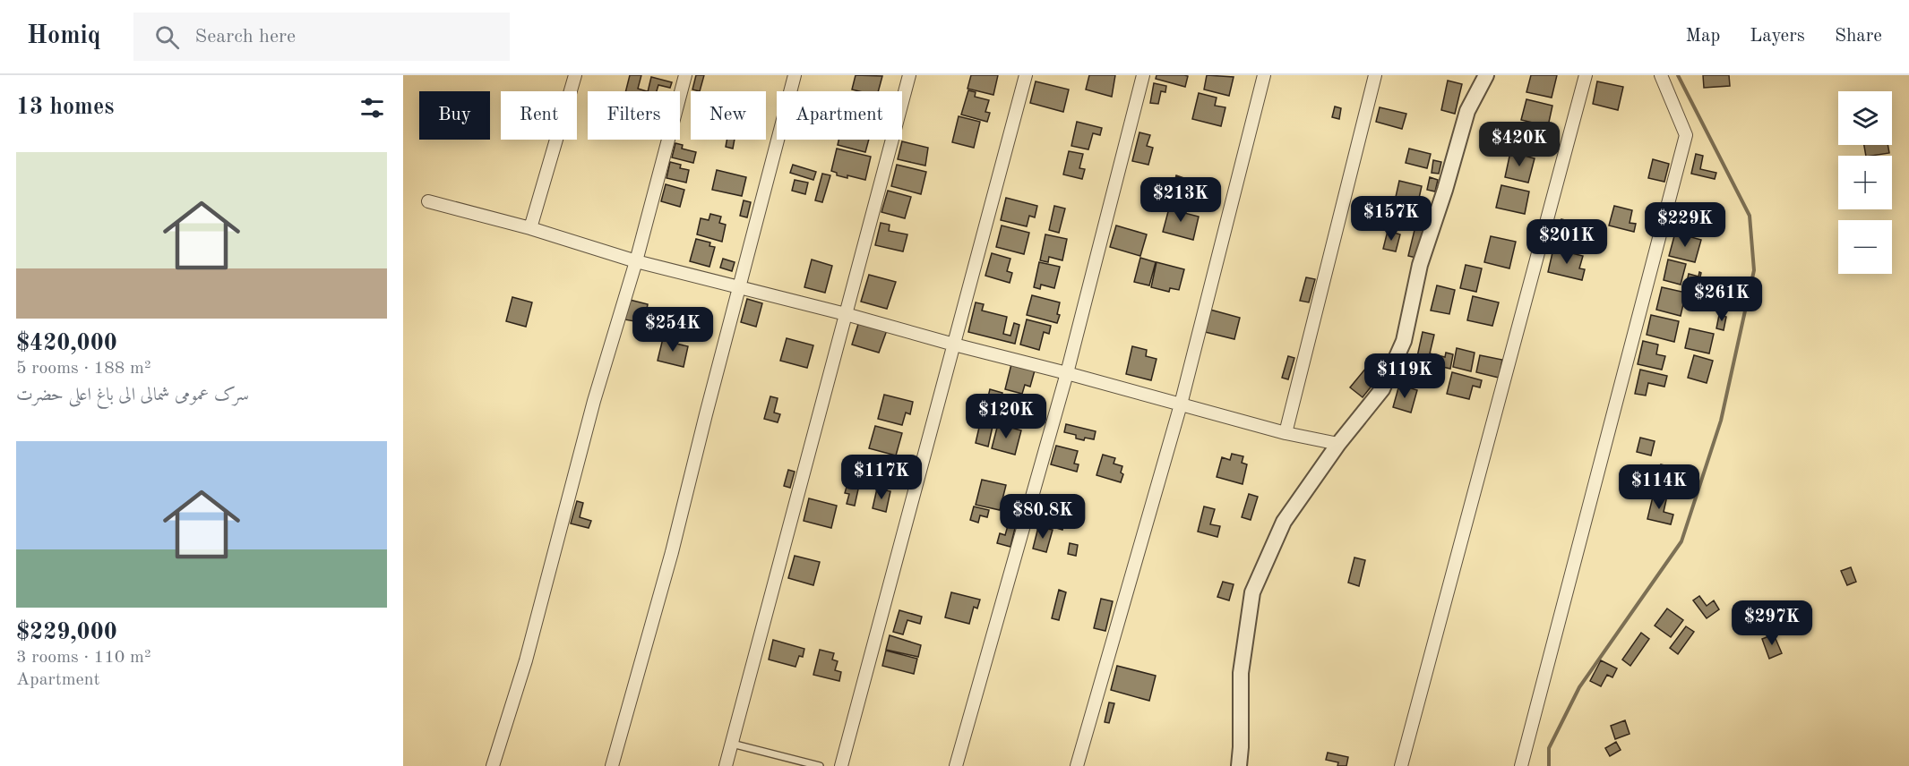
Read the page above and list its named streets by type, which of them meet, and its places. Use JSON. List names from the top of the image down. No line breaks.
{"page":{"header":"Homiq","search":"Search here","nav":["Map","Layers","Share"],"heading":"13 homes","map_buttons":["+","−"],"chip":["Buy","Rent","Filters","New","Apartment"],"price":["$420K","$213K","$157K","$229K","$201K","$261K","$254K","$119K","$120K","$117K","$114K","$80.8K","$297K"],"list":[{"name":"$420,000","note":"5 rooms · 188 m² · سرک عمومی شمالی الی باغ اعلی حضرت"},{"name":"$229,000","note":"3 rooms · 110 m² · Apartment"}]}}
